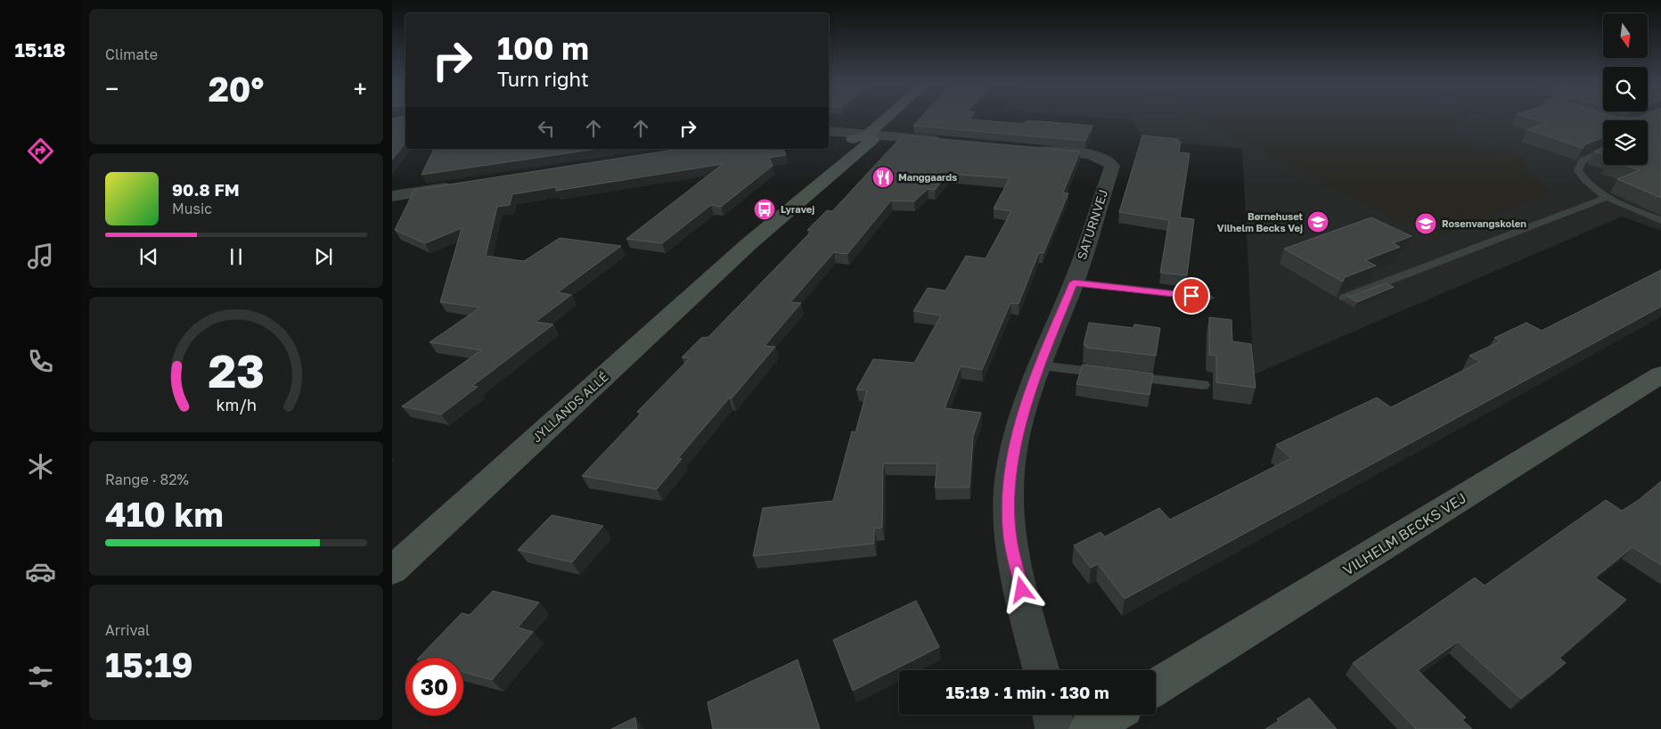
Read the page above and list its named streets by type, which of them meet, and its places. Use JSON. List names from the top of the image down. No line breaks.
{"streets":{"street":["SATURNVEJ","JYLLANDS ALLÉ","VILHELM BECKS VEJ"]},"places":{"restaurant":["Manggaards"],"bus stop":["Lyravej"],"school or university":["Børnehuset Vilhelm Becks Vej","Rosenvangskolen"]},"north":"bottom","page":{"tabs":"15:18","tile":["Climate",["Range · 82%","410 km"],["Arrival","15:19"]],"turn":["100 m","Turn right"],"heat":["−","20°","+"],"song":["90.8 FM","Music"],"limit":"30","trip":"15:19 · 1 min · 130 m","gauge":["23","km/h"]}}
